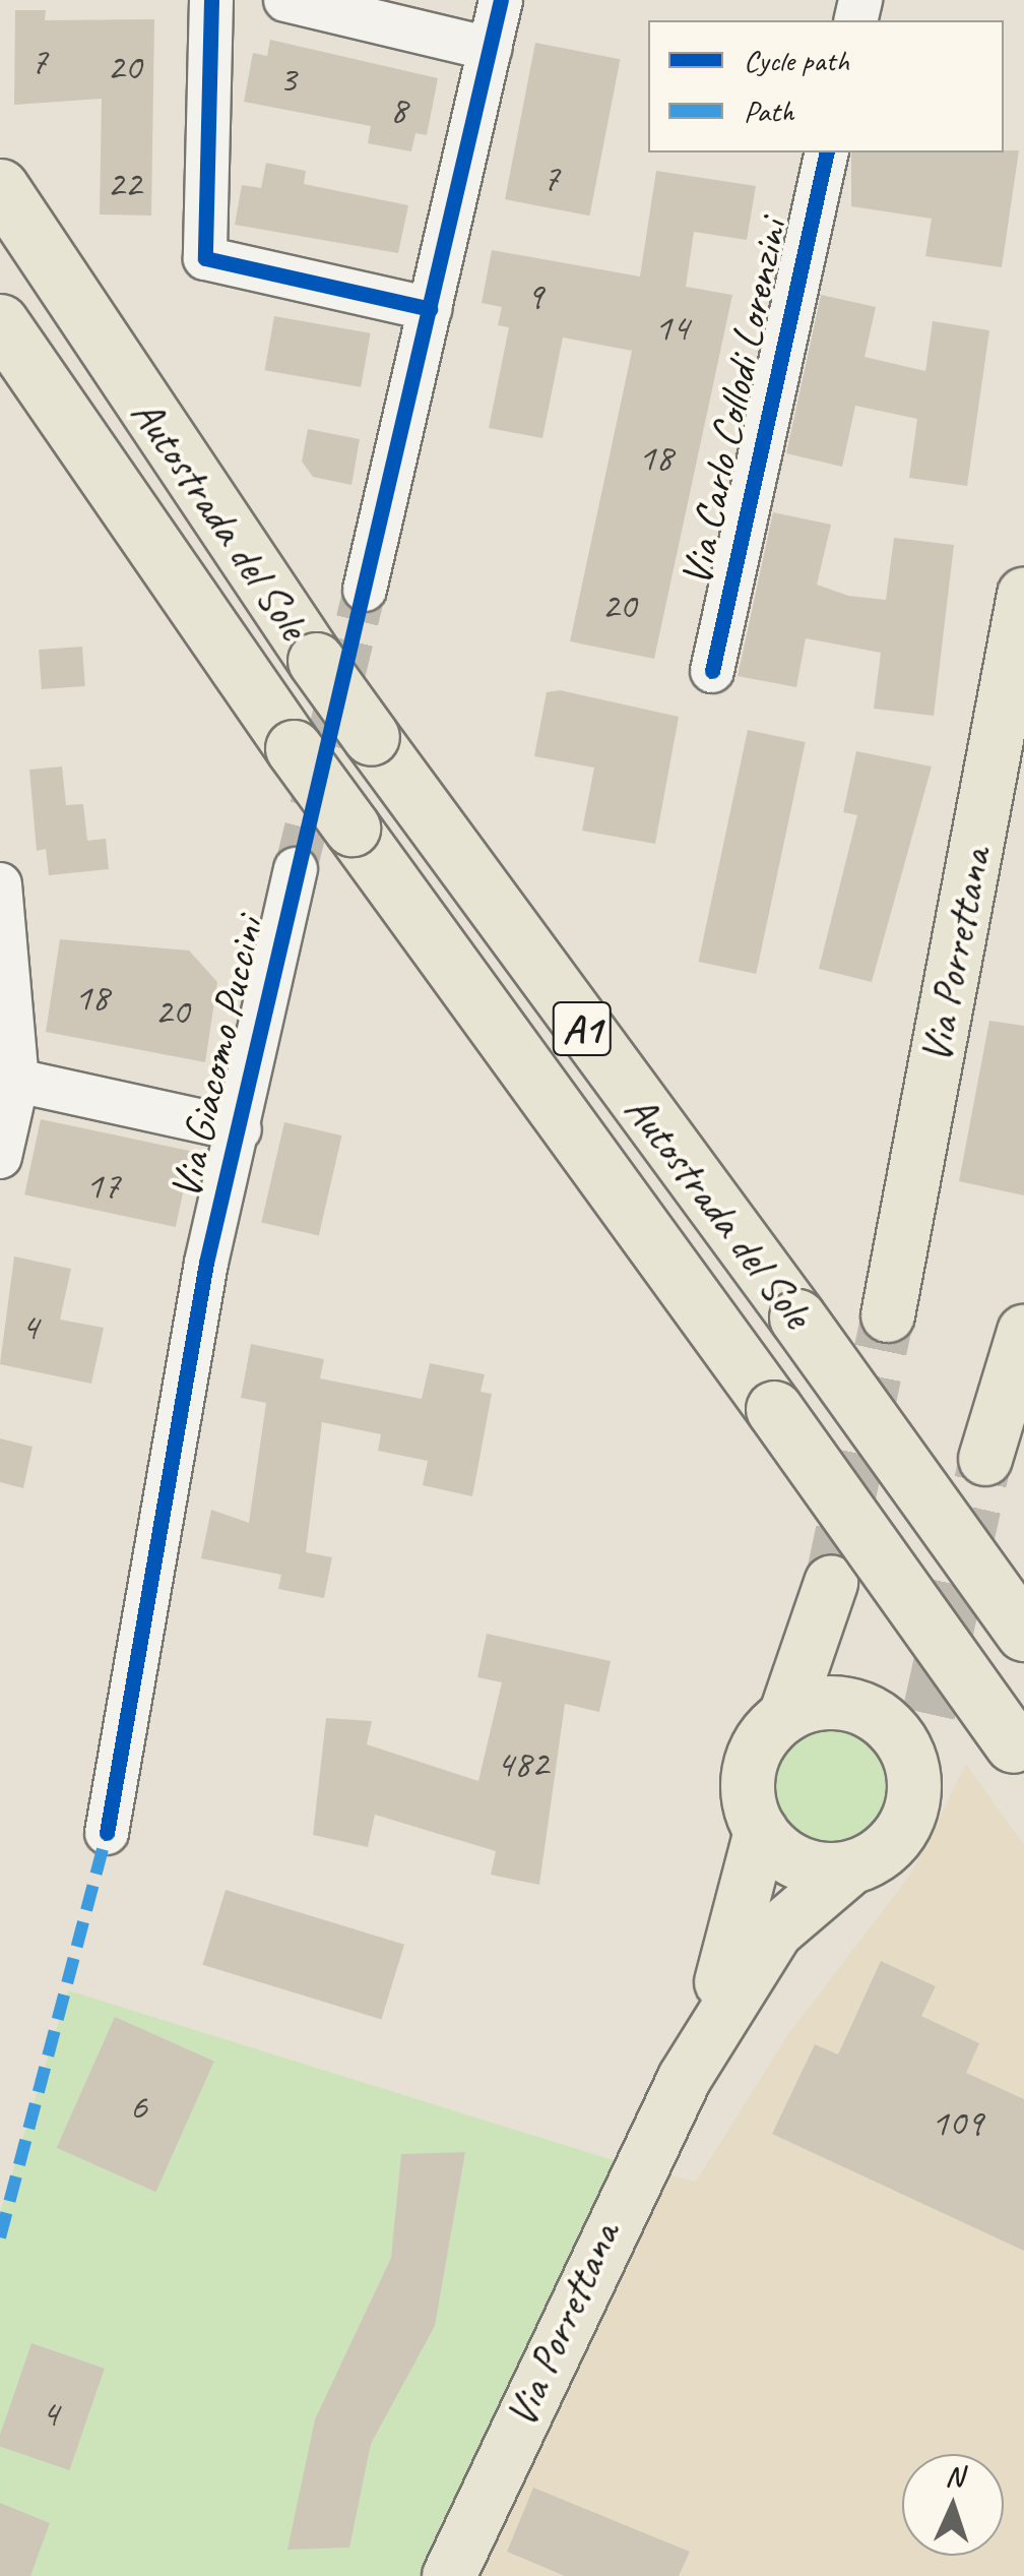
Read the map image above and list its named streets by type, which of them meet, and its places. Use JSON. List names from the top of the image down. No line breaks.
{"streets":{"highway":["Autostrada del Sole","A1"],"main road":["Via Porrettana"],"street":["Via Carlo Collodi Lorenzini","Via Giacomo Puccini"]},"house_numbers":["7","20","3","8","7","22","9","14","18","20","18","20","17","4","482","6","109","4"],"legend":["Cycle path","Path"],"north":"top"}
